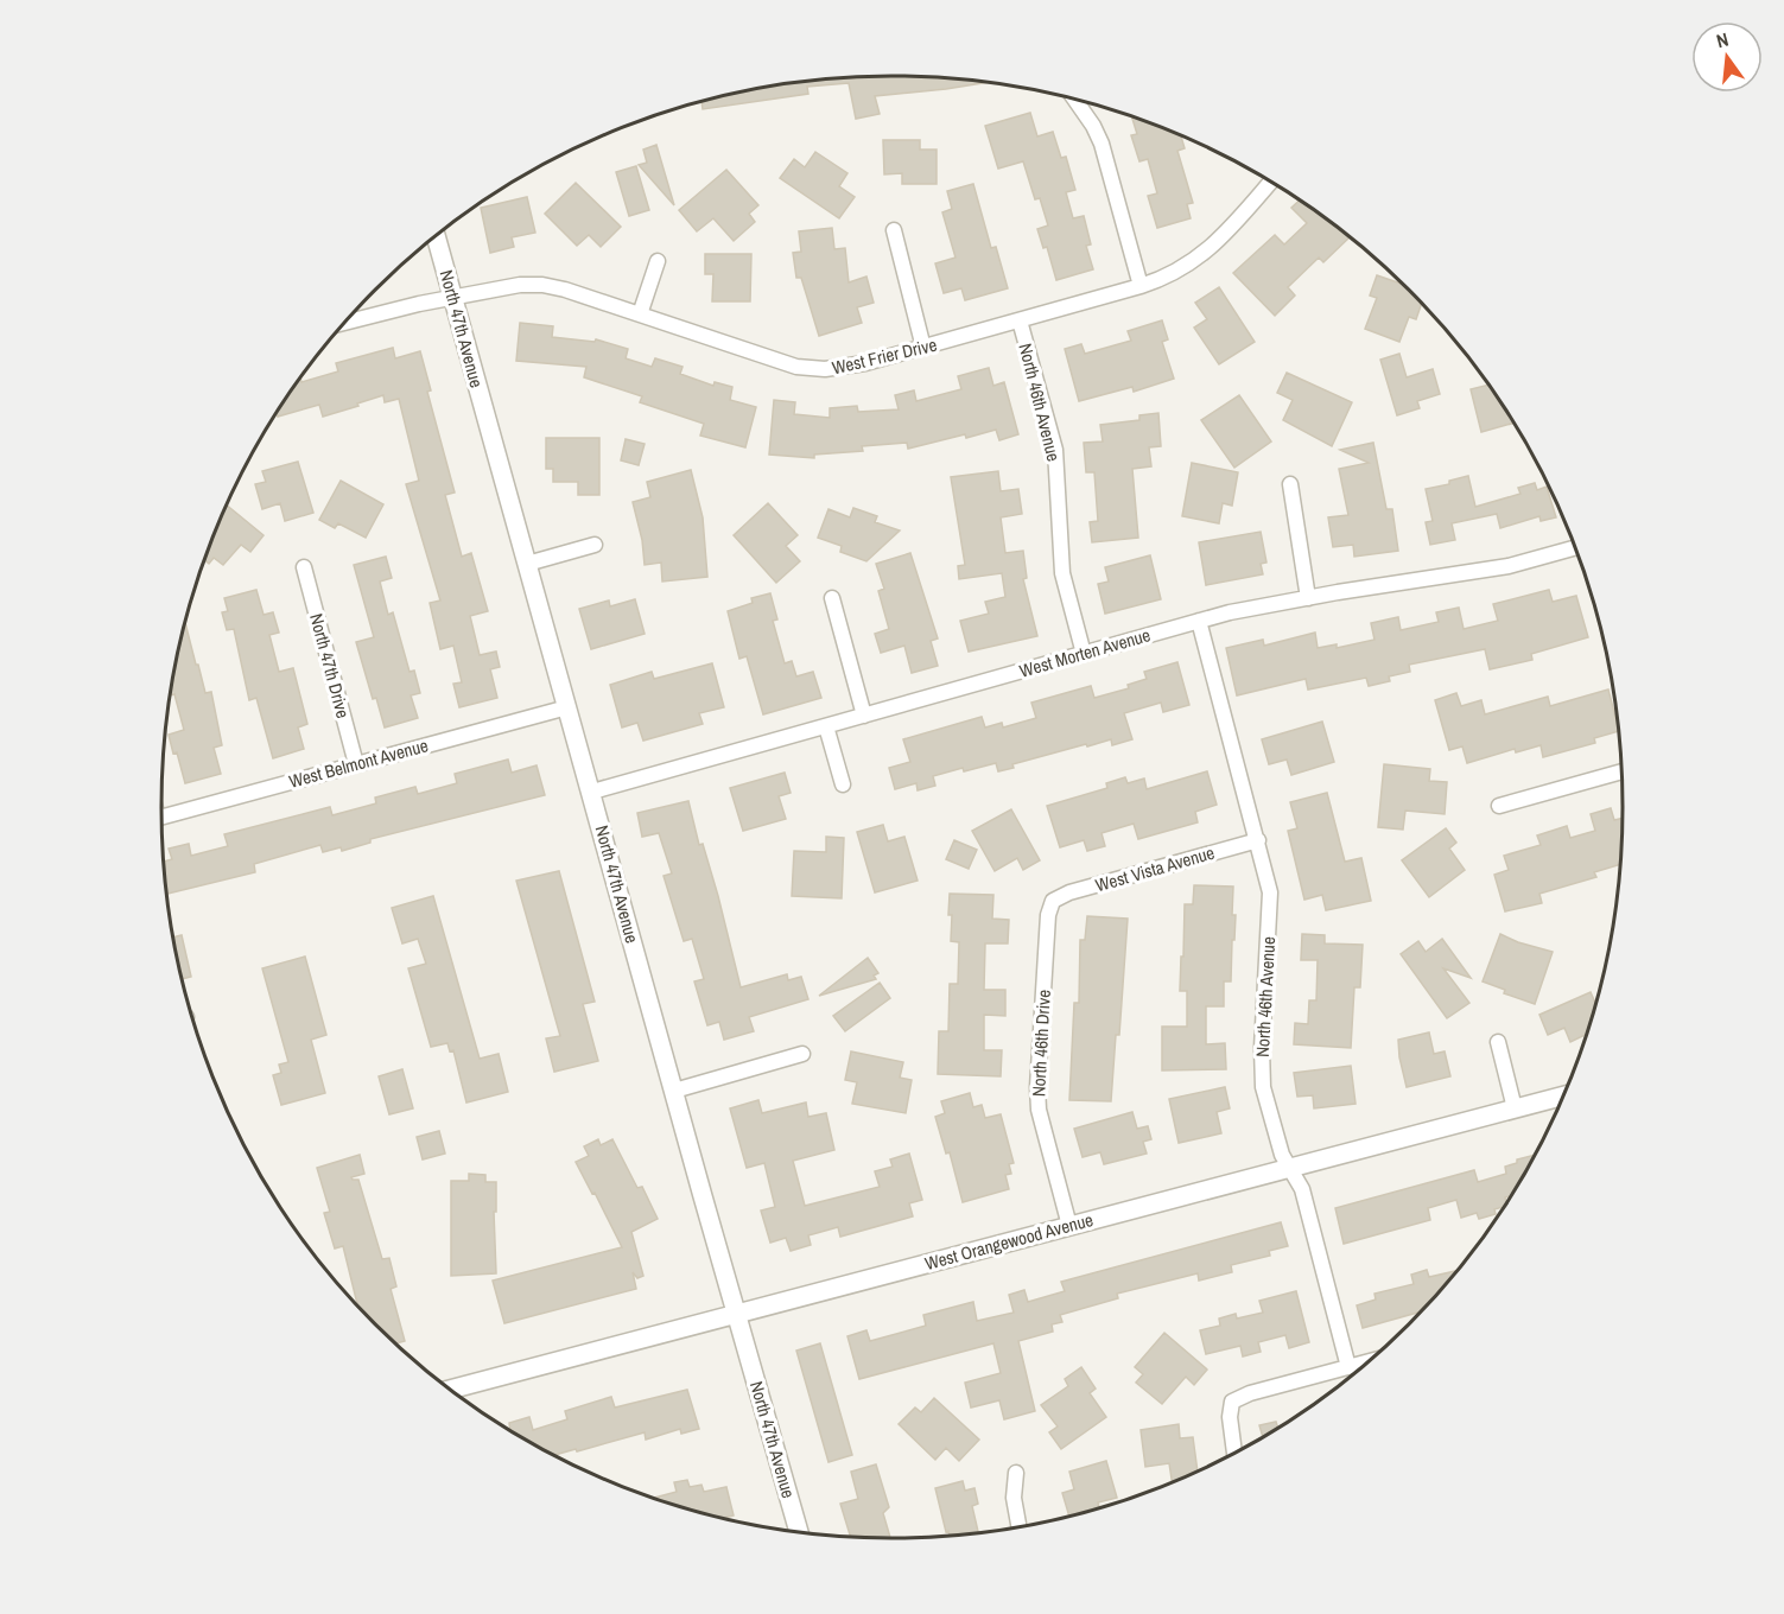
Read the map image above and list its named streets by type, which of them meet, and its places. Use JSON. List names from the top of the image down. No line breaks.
{"streets":{"street":["North 47th Avenue","West Frier Drive","North 46th Avenue","West Morten Avenue","North 47th Drive","West Belmont Avenue","West Vista Avenue","North 46th Drive","West Orangewood Avenue"]},"crossings":[["North 47th Avenue","West Frier Drive"],["North 47th Avenue","West Morten Avenue"],["North 47th Avenue","West Belmont Avenue"],["North 47th Avenue","West Orangewood Avenue"],["West Frier Drive","North 46th Avenue"],["North 46th Avenue","West Morten Avenue"],["North 46th Avenue","West Vista Avenue"],["North 46th Avenue","West Orangewood Avenue"],["North 47th Drive","West Belmont Avenue"],["West Vista Avenue","North 46th Drive"],["North 46th Drive","West Orangewood Avenue"]],"north":"top"}
